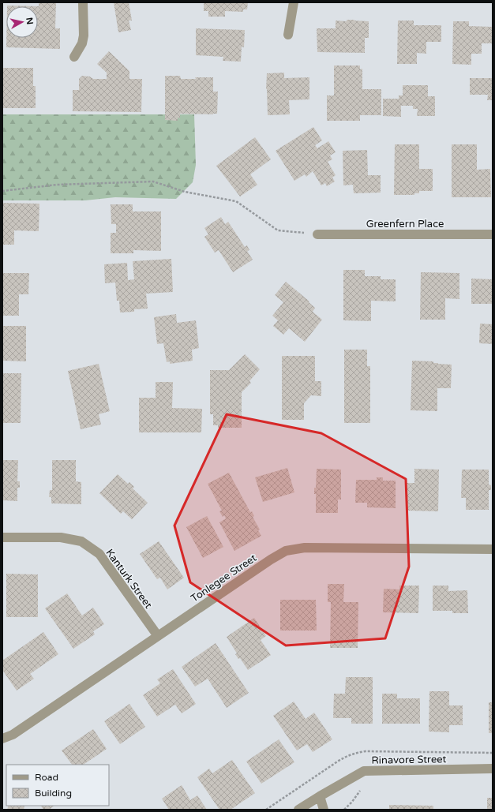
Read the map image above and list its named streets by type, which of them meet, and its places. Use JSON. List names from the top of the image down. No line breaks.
{"streets":{"street":["Greenfern Place","Tonlegee Street","Kanturk Street","Rinavore Street"]},"crossings":[["Tonlegee Street","Kanturk Street"]],"legend":["Road","Building"],"north":"right"}
